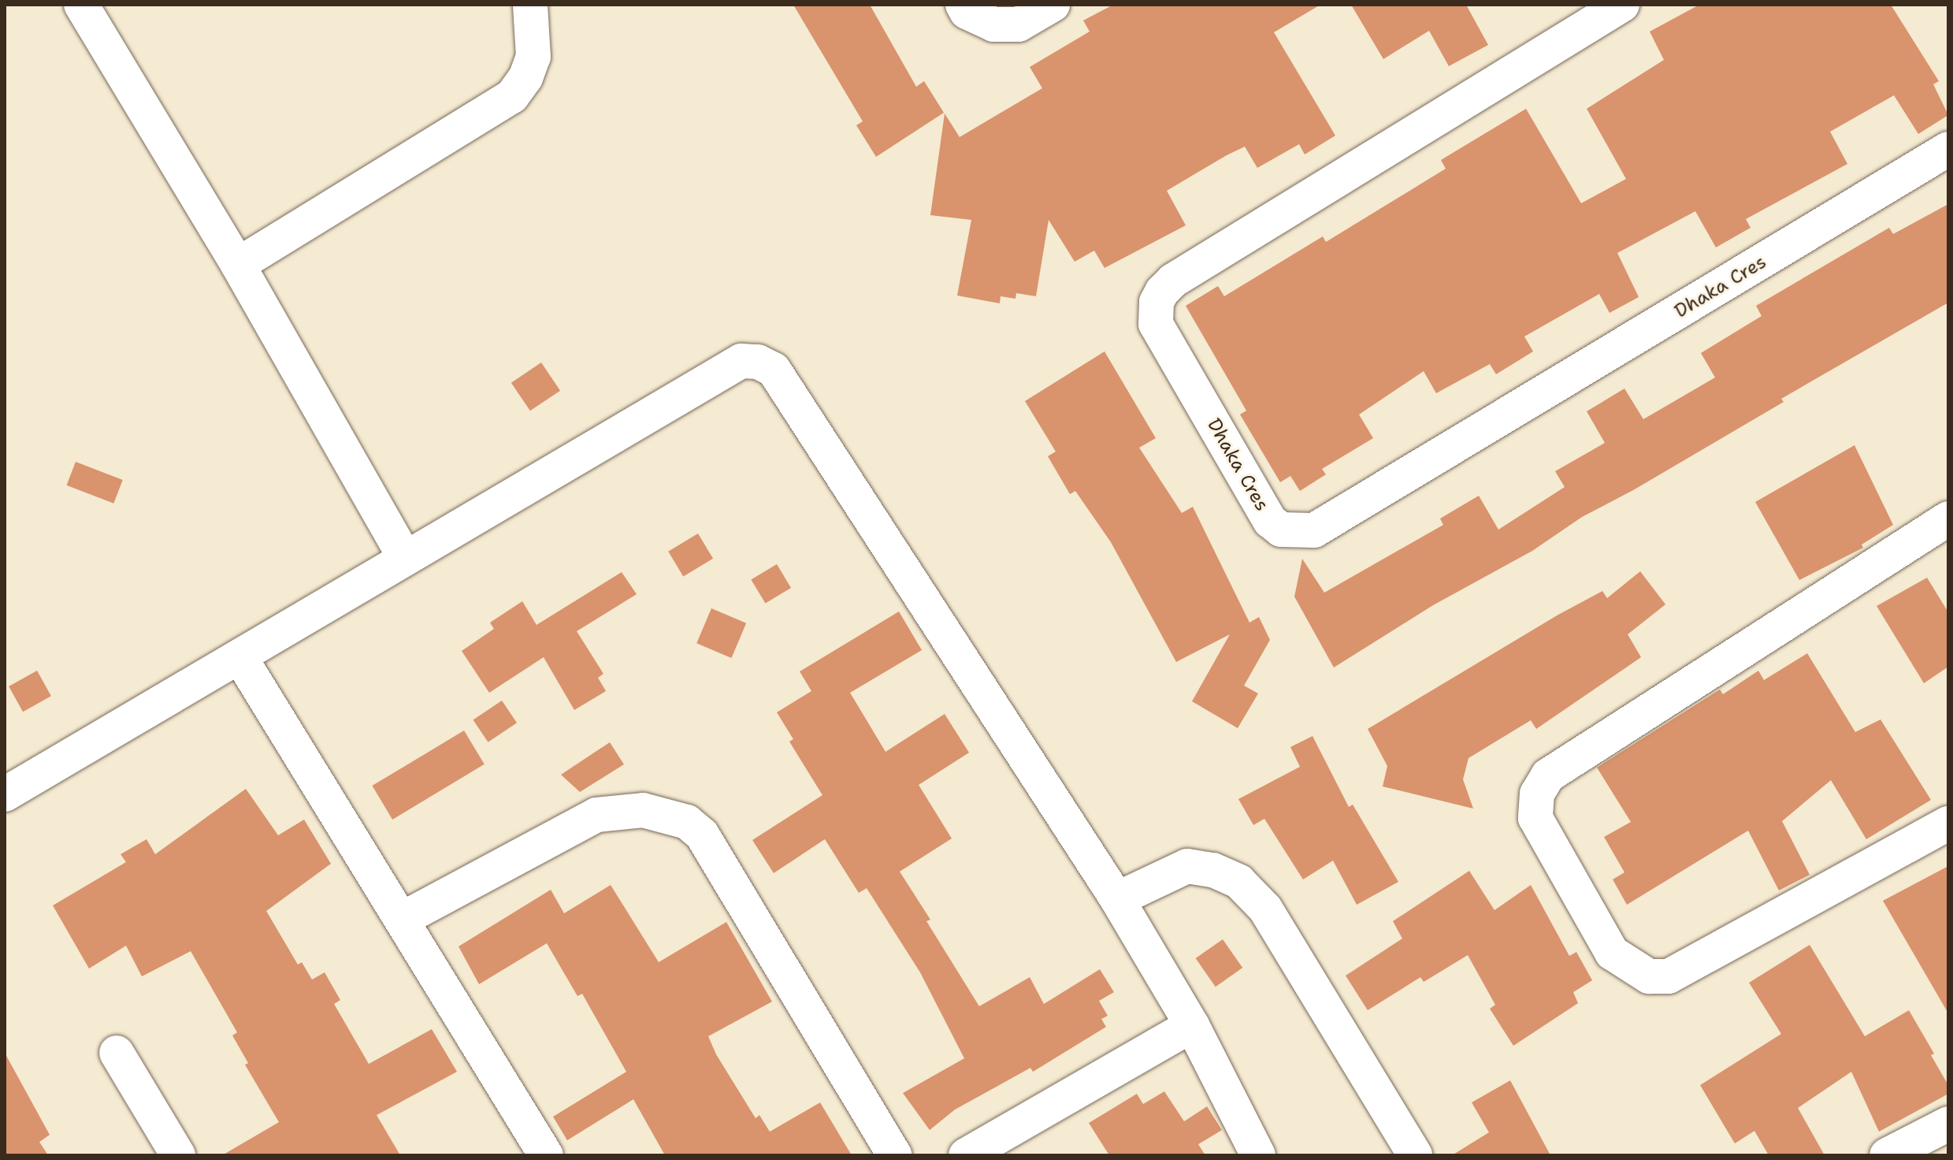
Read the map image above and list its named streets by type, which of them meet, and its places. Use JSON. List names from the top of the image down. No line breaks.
{"streets":{"street":["Dhaka Cres"]}}
